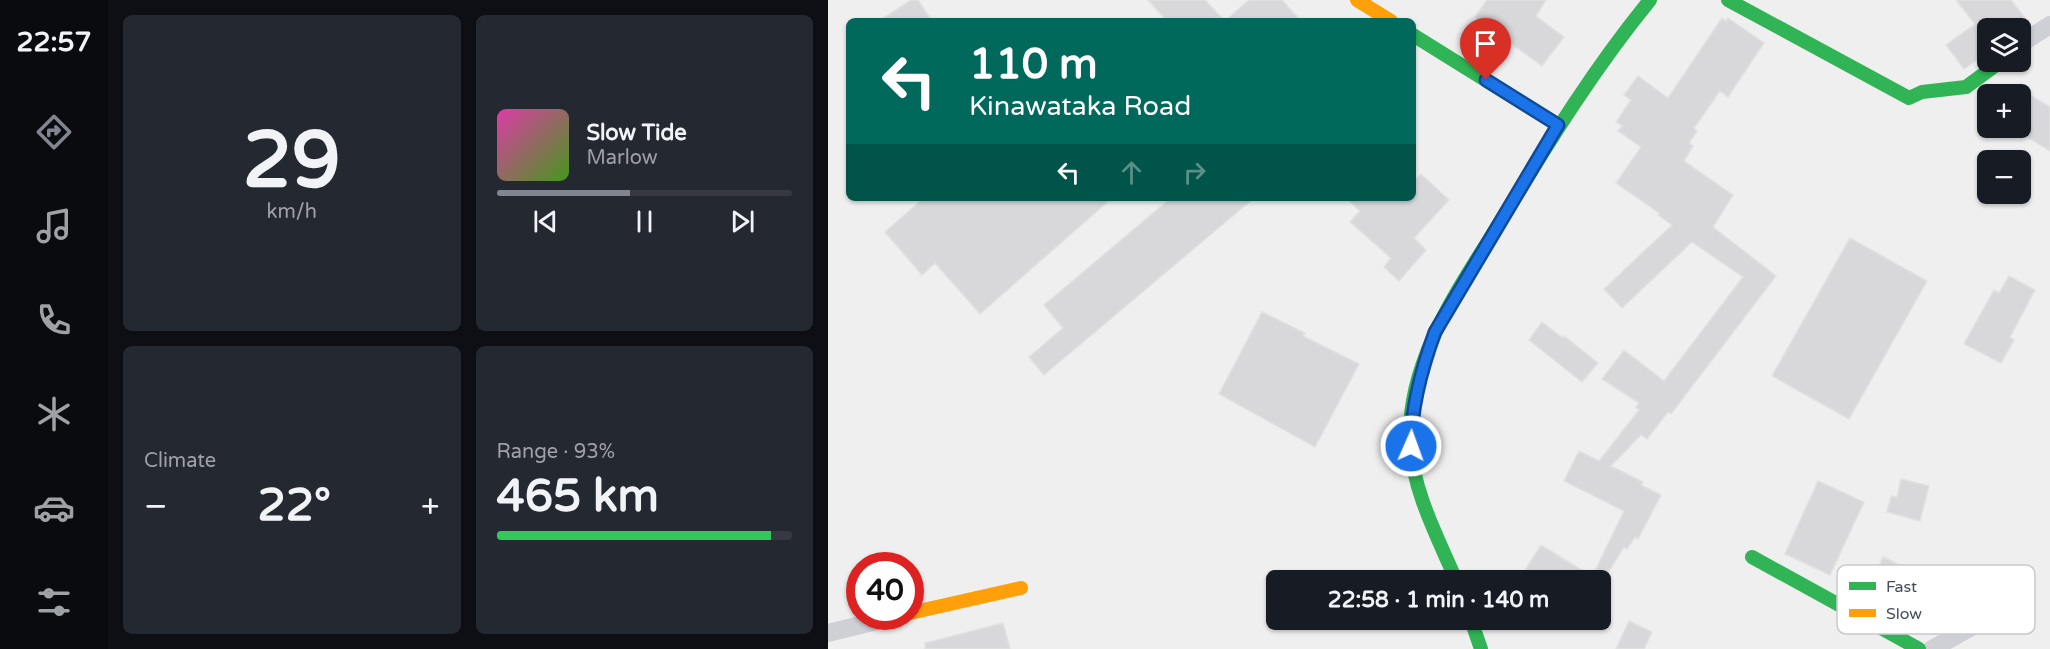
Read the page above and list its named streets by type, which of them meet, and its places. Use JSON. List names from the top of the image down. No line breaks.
{"legend":["Fast","Slow"],"page":{"tabs":"22:57","tile":[["29","km/h"],"Climate",["Range · 93%","465 km"]],"map_buttons":["+","−"],"turn":["110 m","Kinawataka Road"],"song":["Slow Tide","Marlow"],"heat":["−","22°","+"],"limit":"40","trip":"22:58 · 1 min · 140 m"}}
